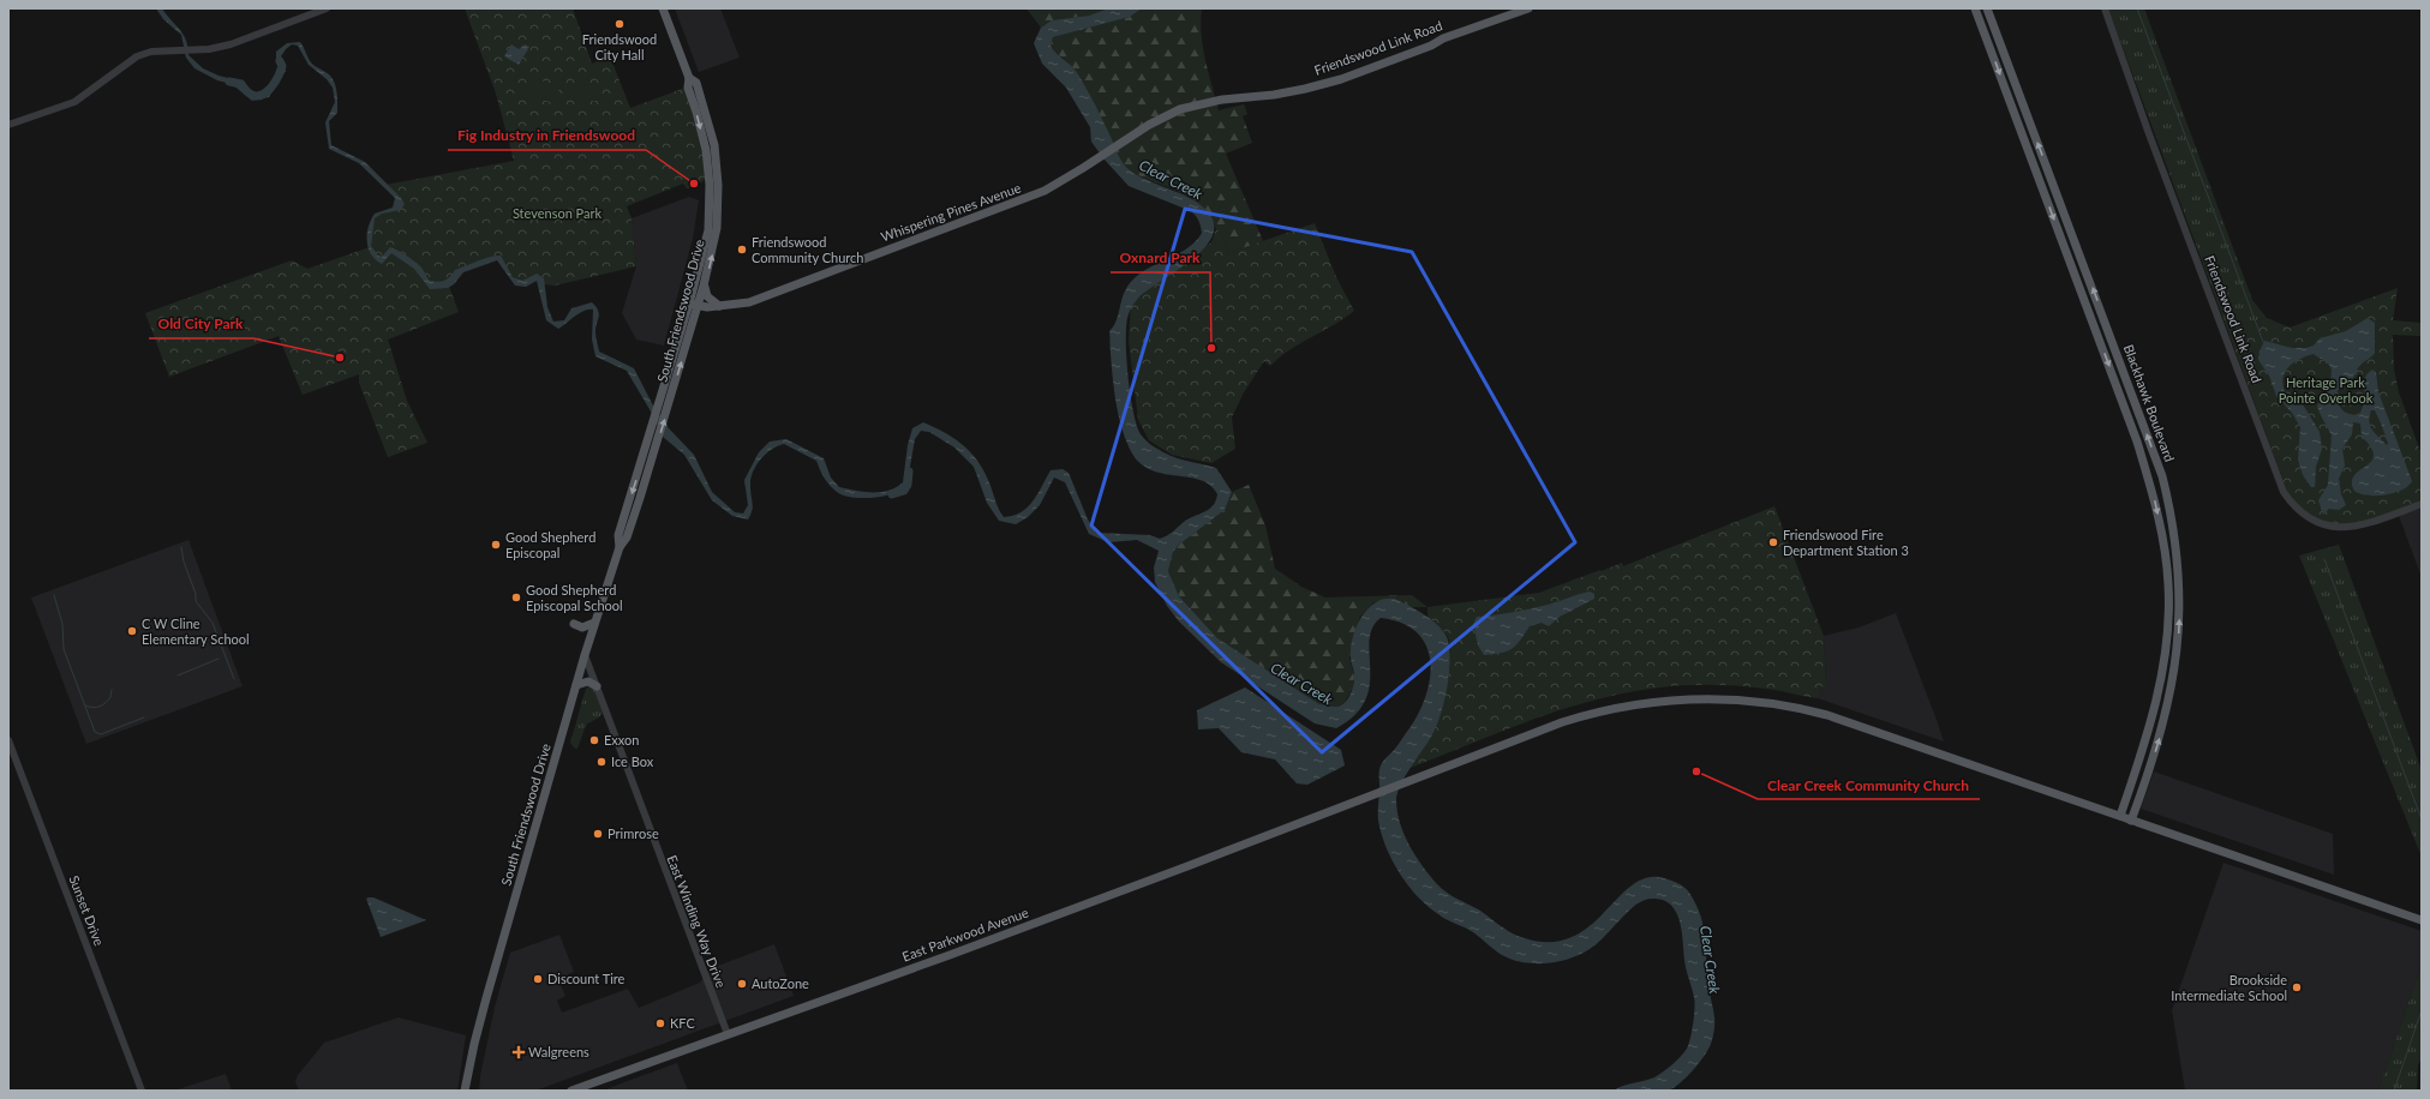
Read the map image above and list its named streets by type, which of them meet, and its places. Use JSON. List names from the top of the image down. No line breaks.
{"streets":{"main road":["Friendswood Link Road","Whispering Pines Avenue","South Friendswood Drive","Blackhawk Boulevard","East Parkwood Avenue"],"street":["Sunset Drive","East Winding Way Drive"]},"crossings":[["Friendswood Link Road","Whispering Pines Avenue"],["Whispering Pines Avenue","South Friendswood Drive"],["South Friendswood Drive","East Winding Way Drive"],["Blackhawk Boulevard","East Parkwood Avenue"],["East Winding Way Drive","East Parkwood Avenue"]],"water":["Clear Creek"],"parks":["Stevenson Park","Heritage Park Pointe Overlook"],"places":{"other":["Friendswood City Hall","Fig Industry in Friendswood","Friendswood Community Church","Oxnard Park","Old City Park","Friendswood Fire Department Station 3","Good Shepherd Episcopal","Good Shepherd Episcopal School","C W Cline Elementary School","Exxon","Ice Box","Clear Creek Community Church","Primrose","Discount Tire","AutoZone","Brookside Intermediate School","KFC"],"health":["Walgreens"]}}
